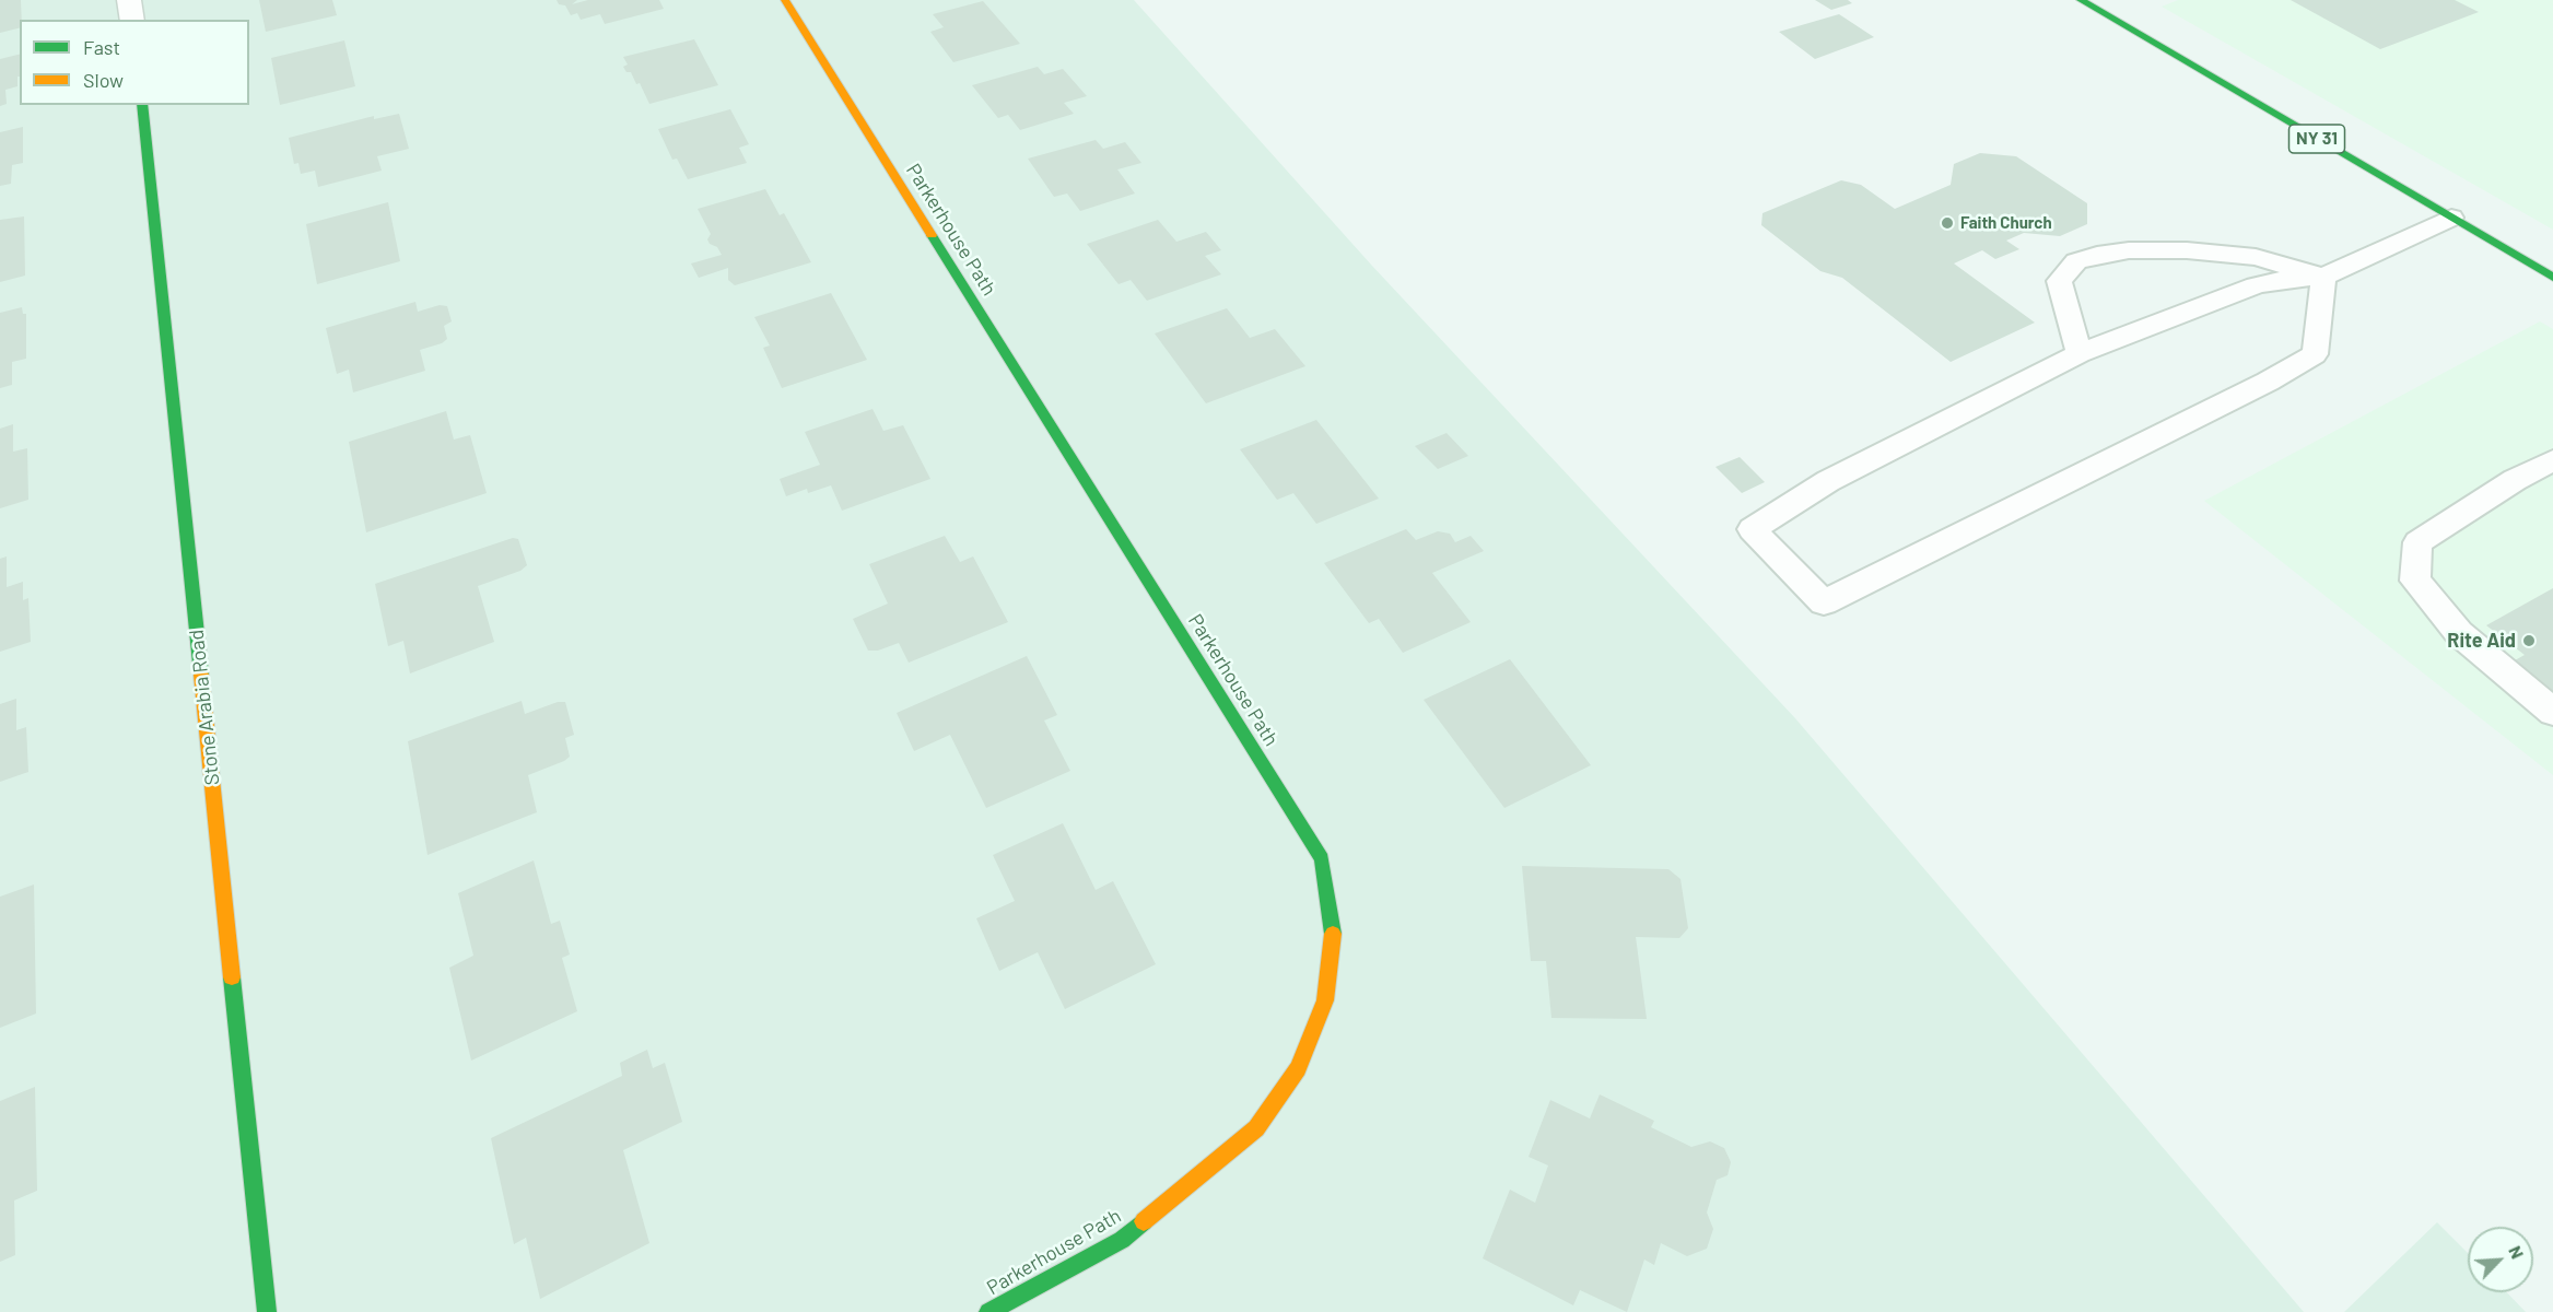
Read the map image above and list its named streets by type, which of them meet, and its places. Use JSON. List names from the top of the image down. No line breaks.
{"streets":{"street":["NY 31","Parkerhouse Path","Stone Arabia Road"]},"places":["Faith Church","Rite Aid"],"legend":["Fast","Slow"],"north":"top right"}
